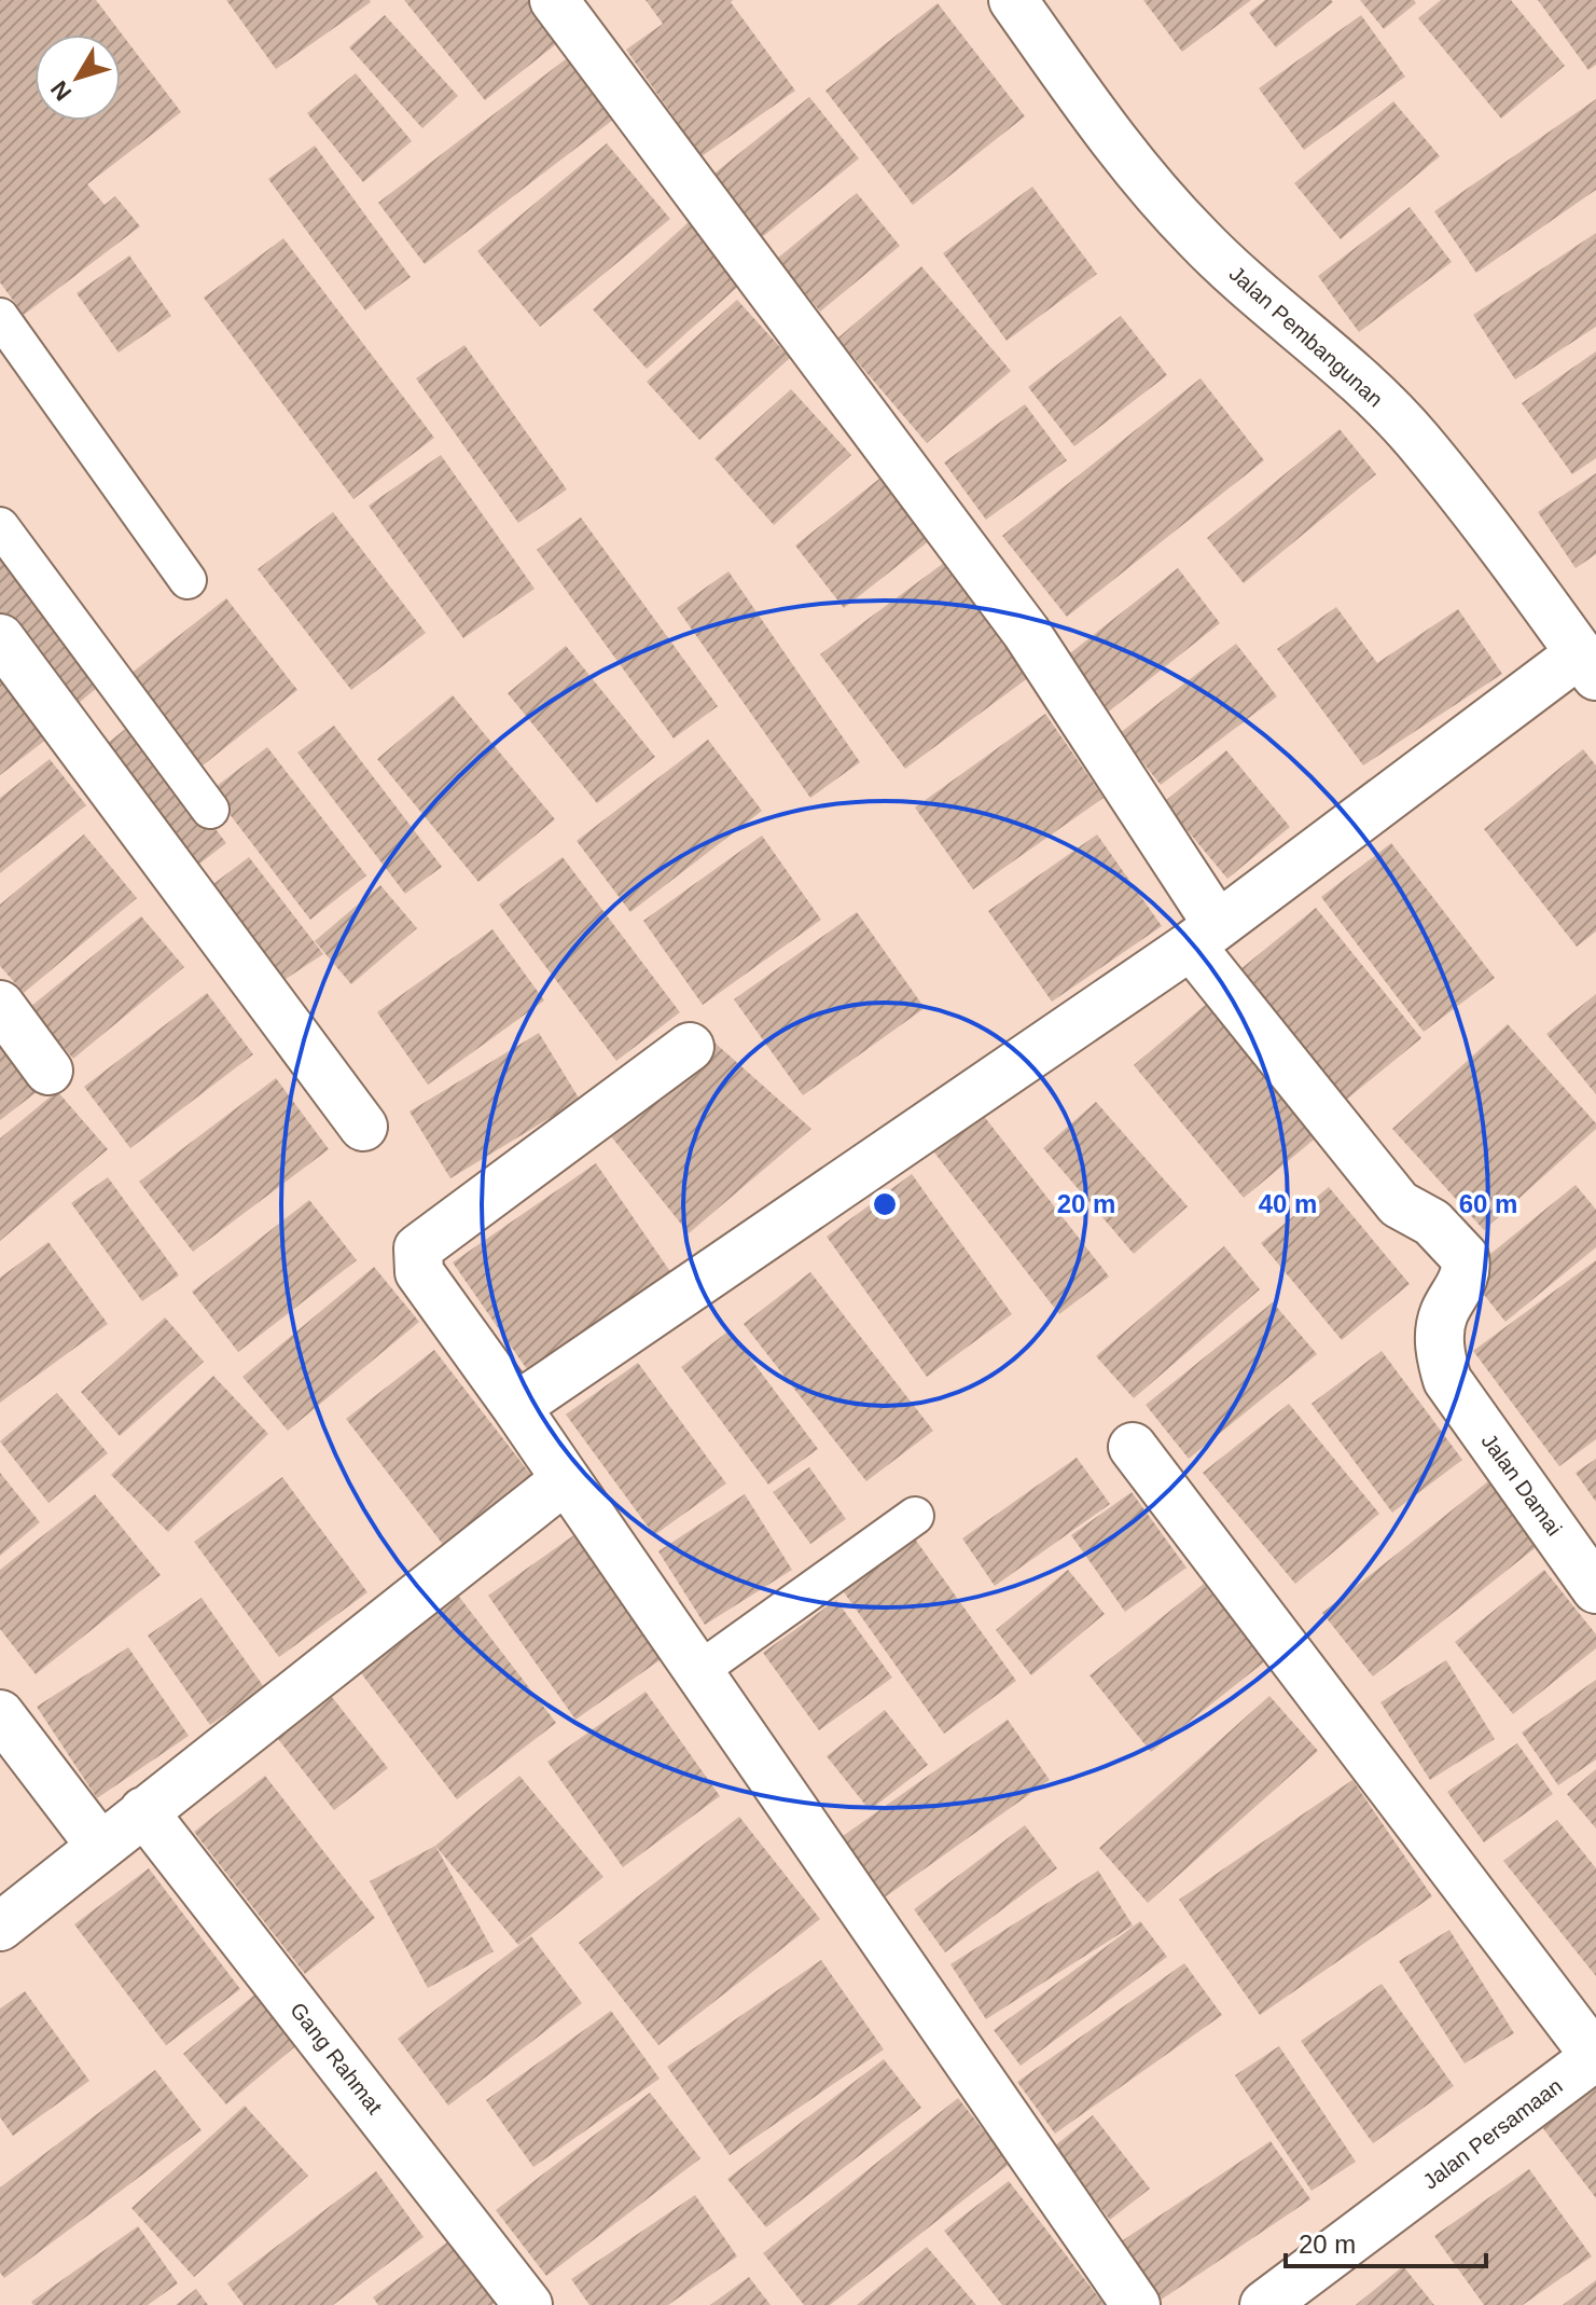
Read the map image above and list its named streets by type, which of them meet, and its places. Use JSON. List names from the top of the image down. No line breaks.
{"streets":{"street":["Jalan Pembangunan","Jalan Damai","Gang Rahmat","Jalan Persamaan"]},"scale_bar":"20 m","north":"bottom left","rings":["20 m","40 m","60 m"]}
